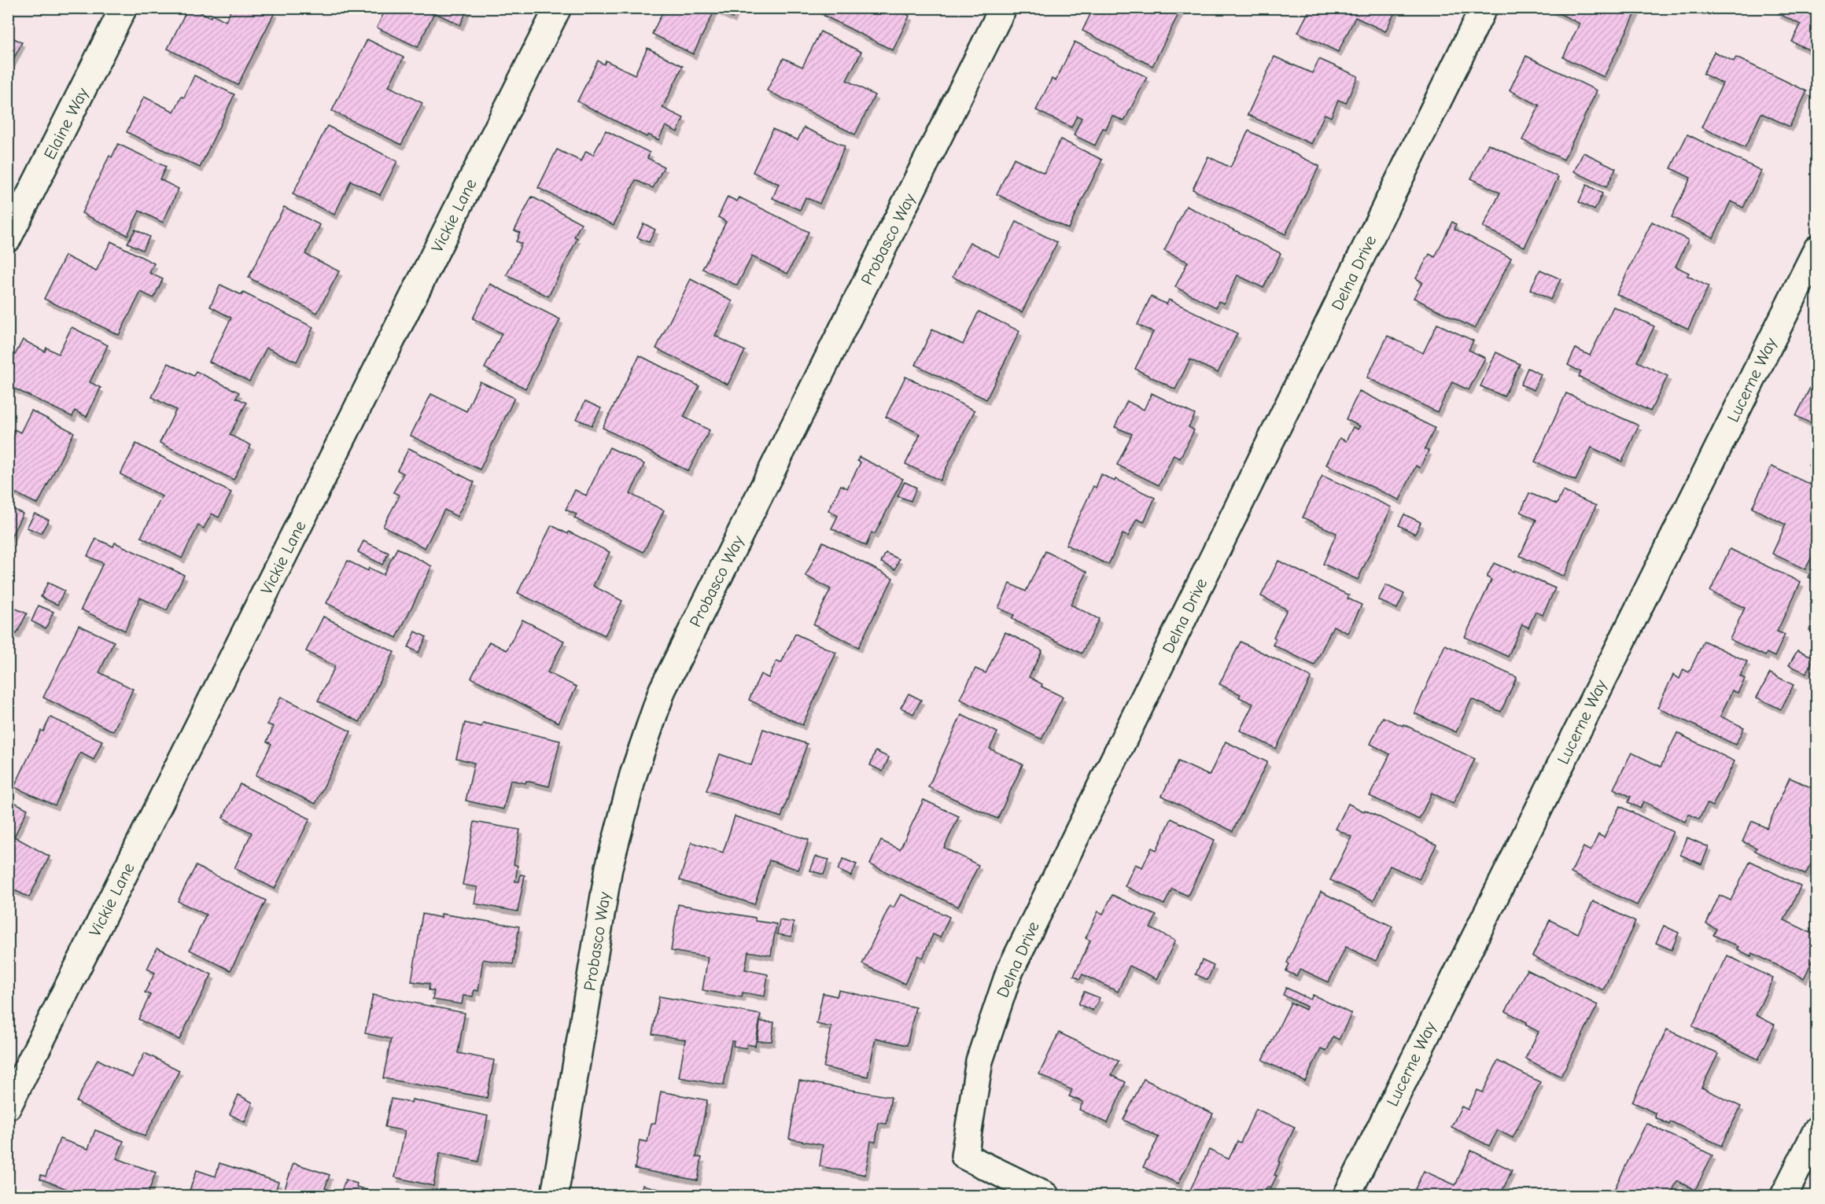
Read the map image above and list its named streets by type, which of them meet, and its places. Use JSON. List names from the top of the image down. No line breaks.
{"streets":{"street":["Elaine Way","Vickie Lane","Probasco Way","Delna Drive","Lucerne Way"]}}
